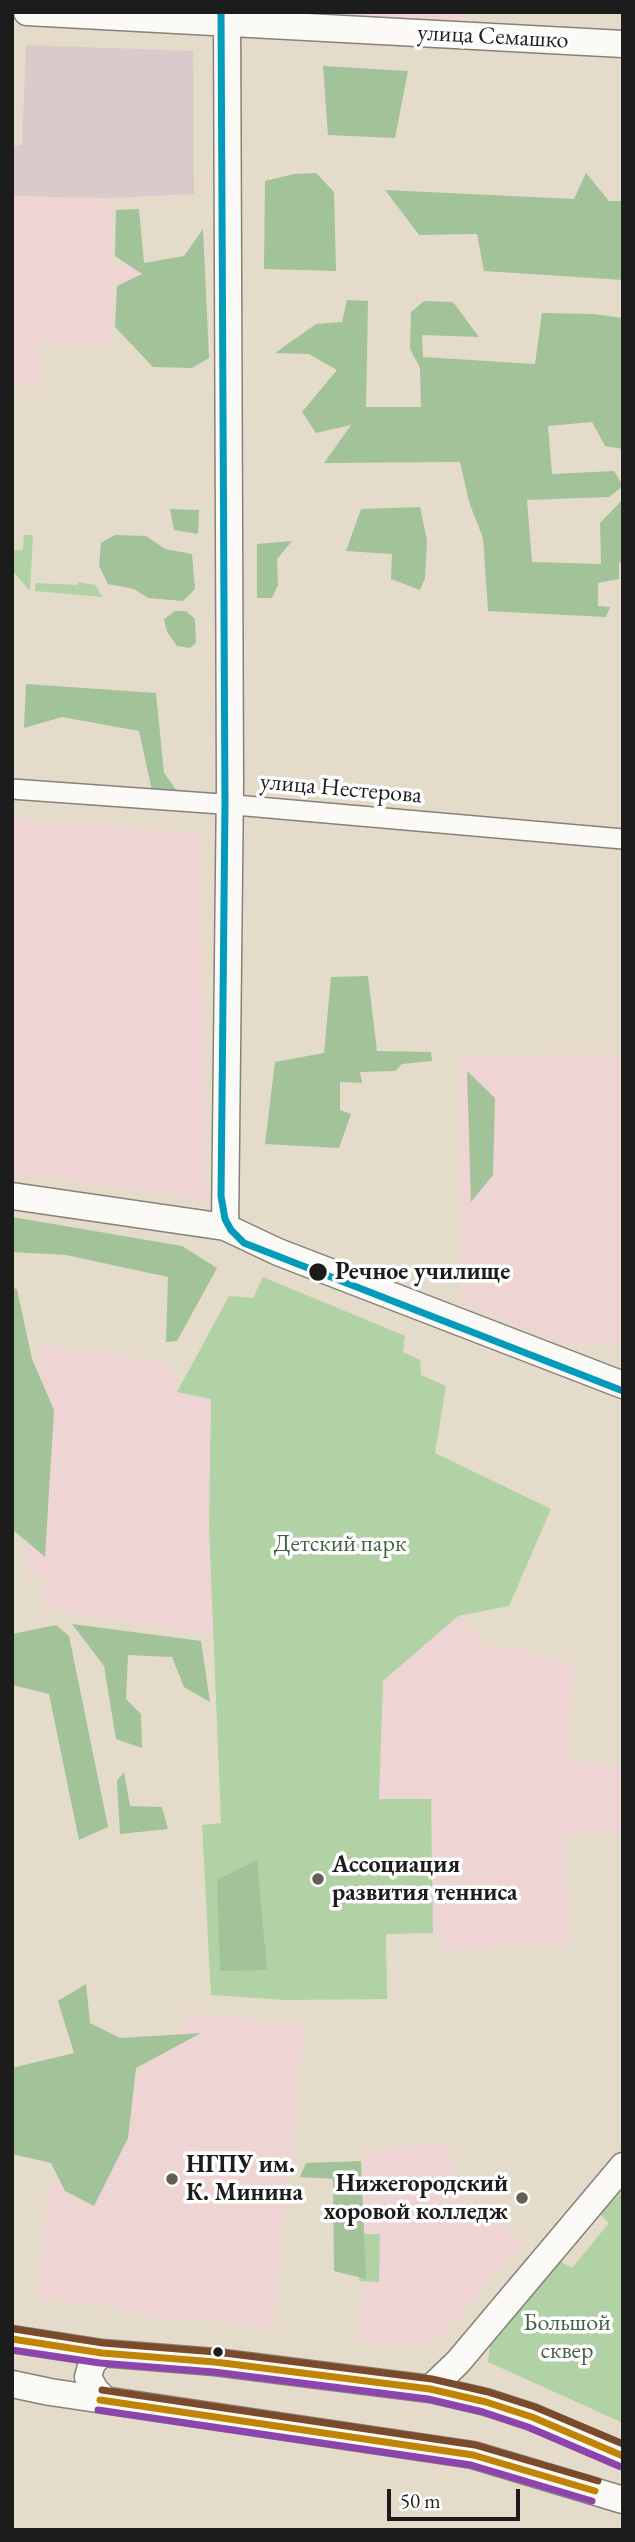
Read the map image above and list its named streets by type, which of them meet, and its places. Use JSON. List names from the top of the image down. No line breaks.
{"streets":{"street":["улица Семашко","улица Нестерова"]},"parks":["Детский парк","Большой сквер"],"places":["Речное училище","Ассоциация развития тенниса","НГПУ им. К. Минина","Нижегородский хоровой колледж"],"scale_bar":"50 m"}
